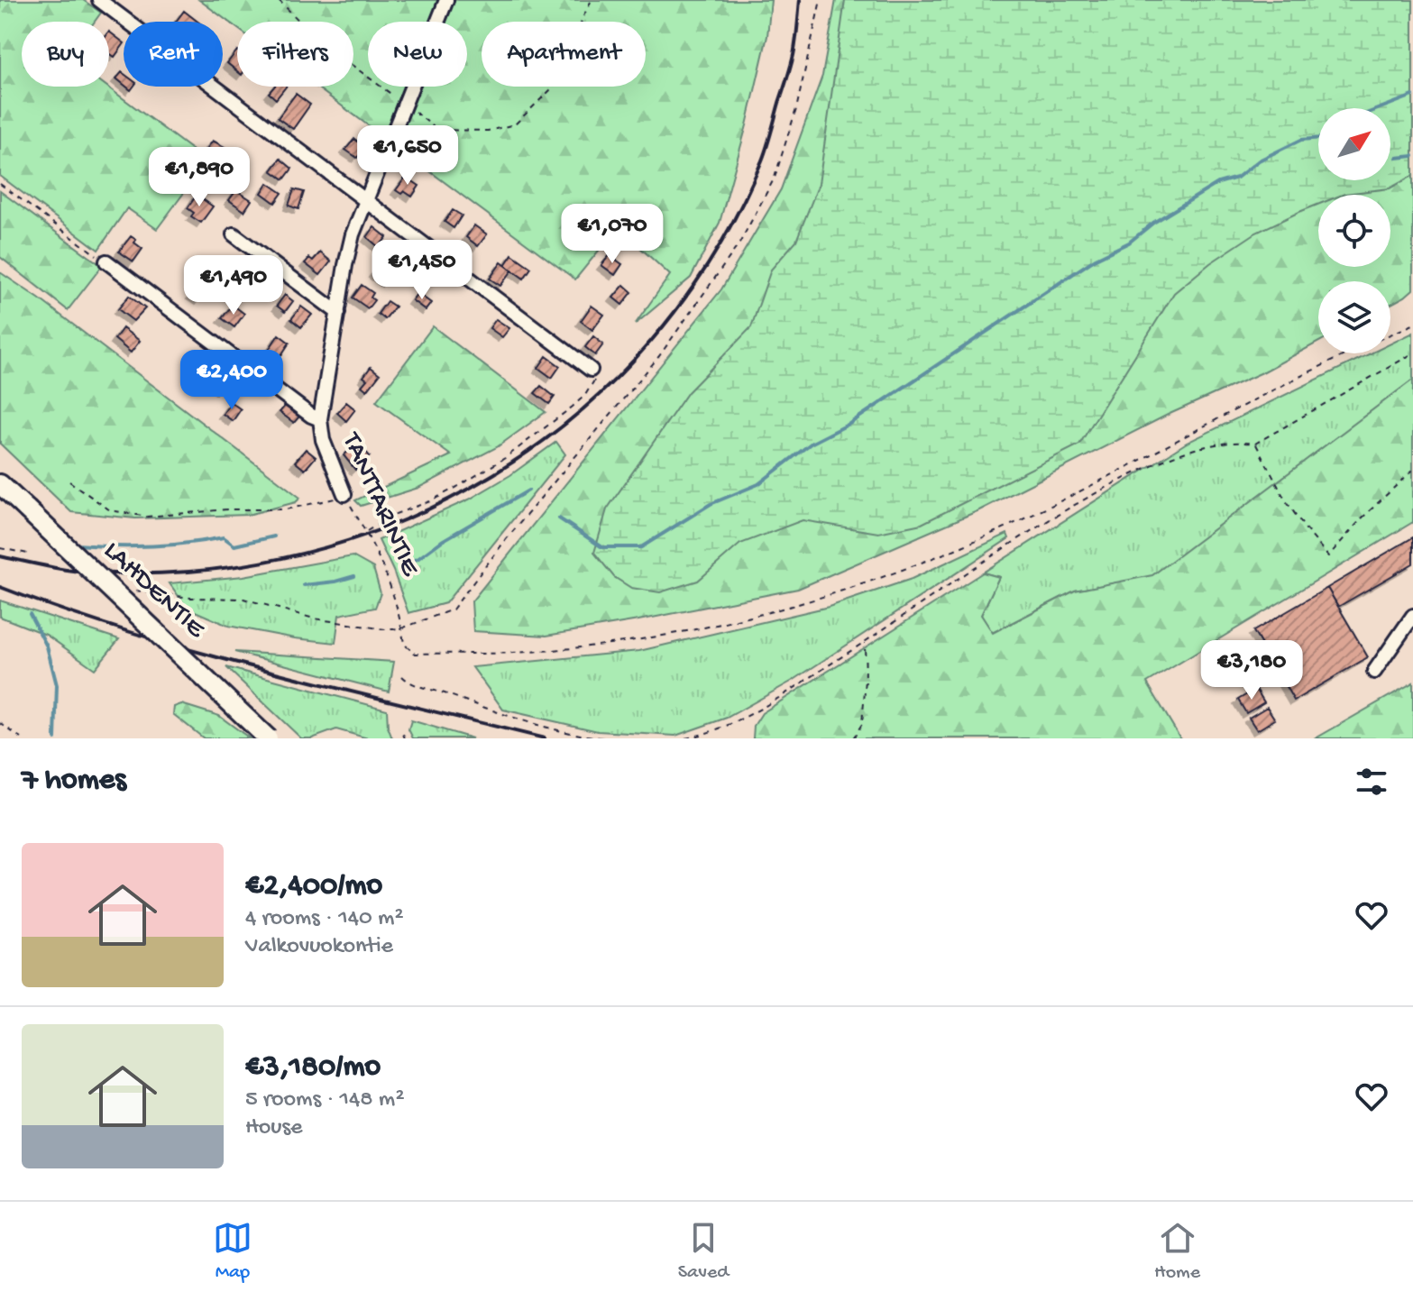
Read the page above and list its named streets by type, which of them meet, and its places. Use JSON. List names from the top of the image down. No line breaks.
{"streets":{"highway":["LAHDENTIE"],"street":["TANTTARINTIE"]},"north":"top right","page":{"chip":["Buy","Rent","Filters","New","Apartment"],"price":["€1,650","€1,890","€1,070","€1,450","€1,490","€2,400","€3,180"],"heading":"7 homes","list":[{"name":"€2,400/mo","note":"4 rooms · 140 m² · Valkovuokontie"},{"name":"€3,180/mo","note":"5 rooms · 148 m² · House"}],"tabs":["Map","Saved","Home"]}}
